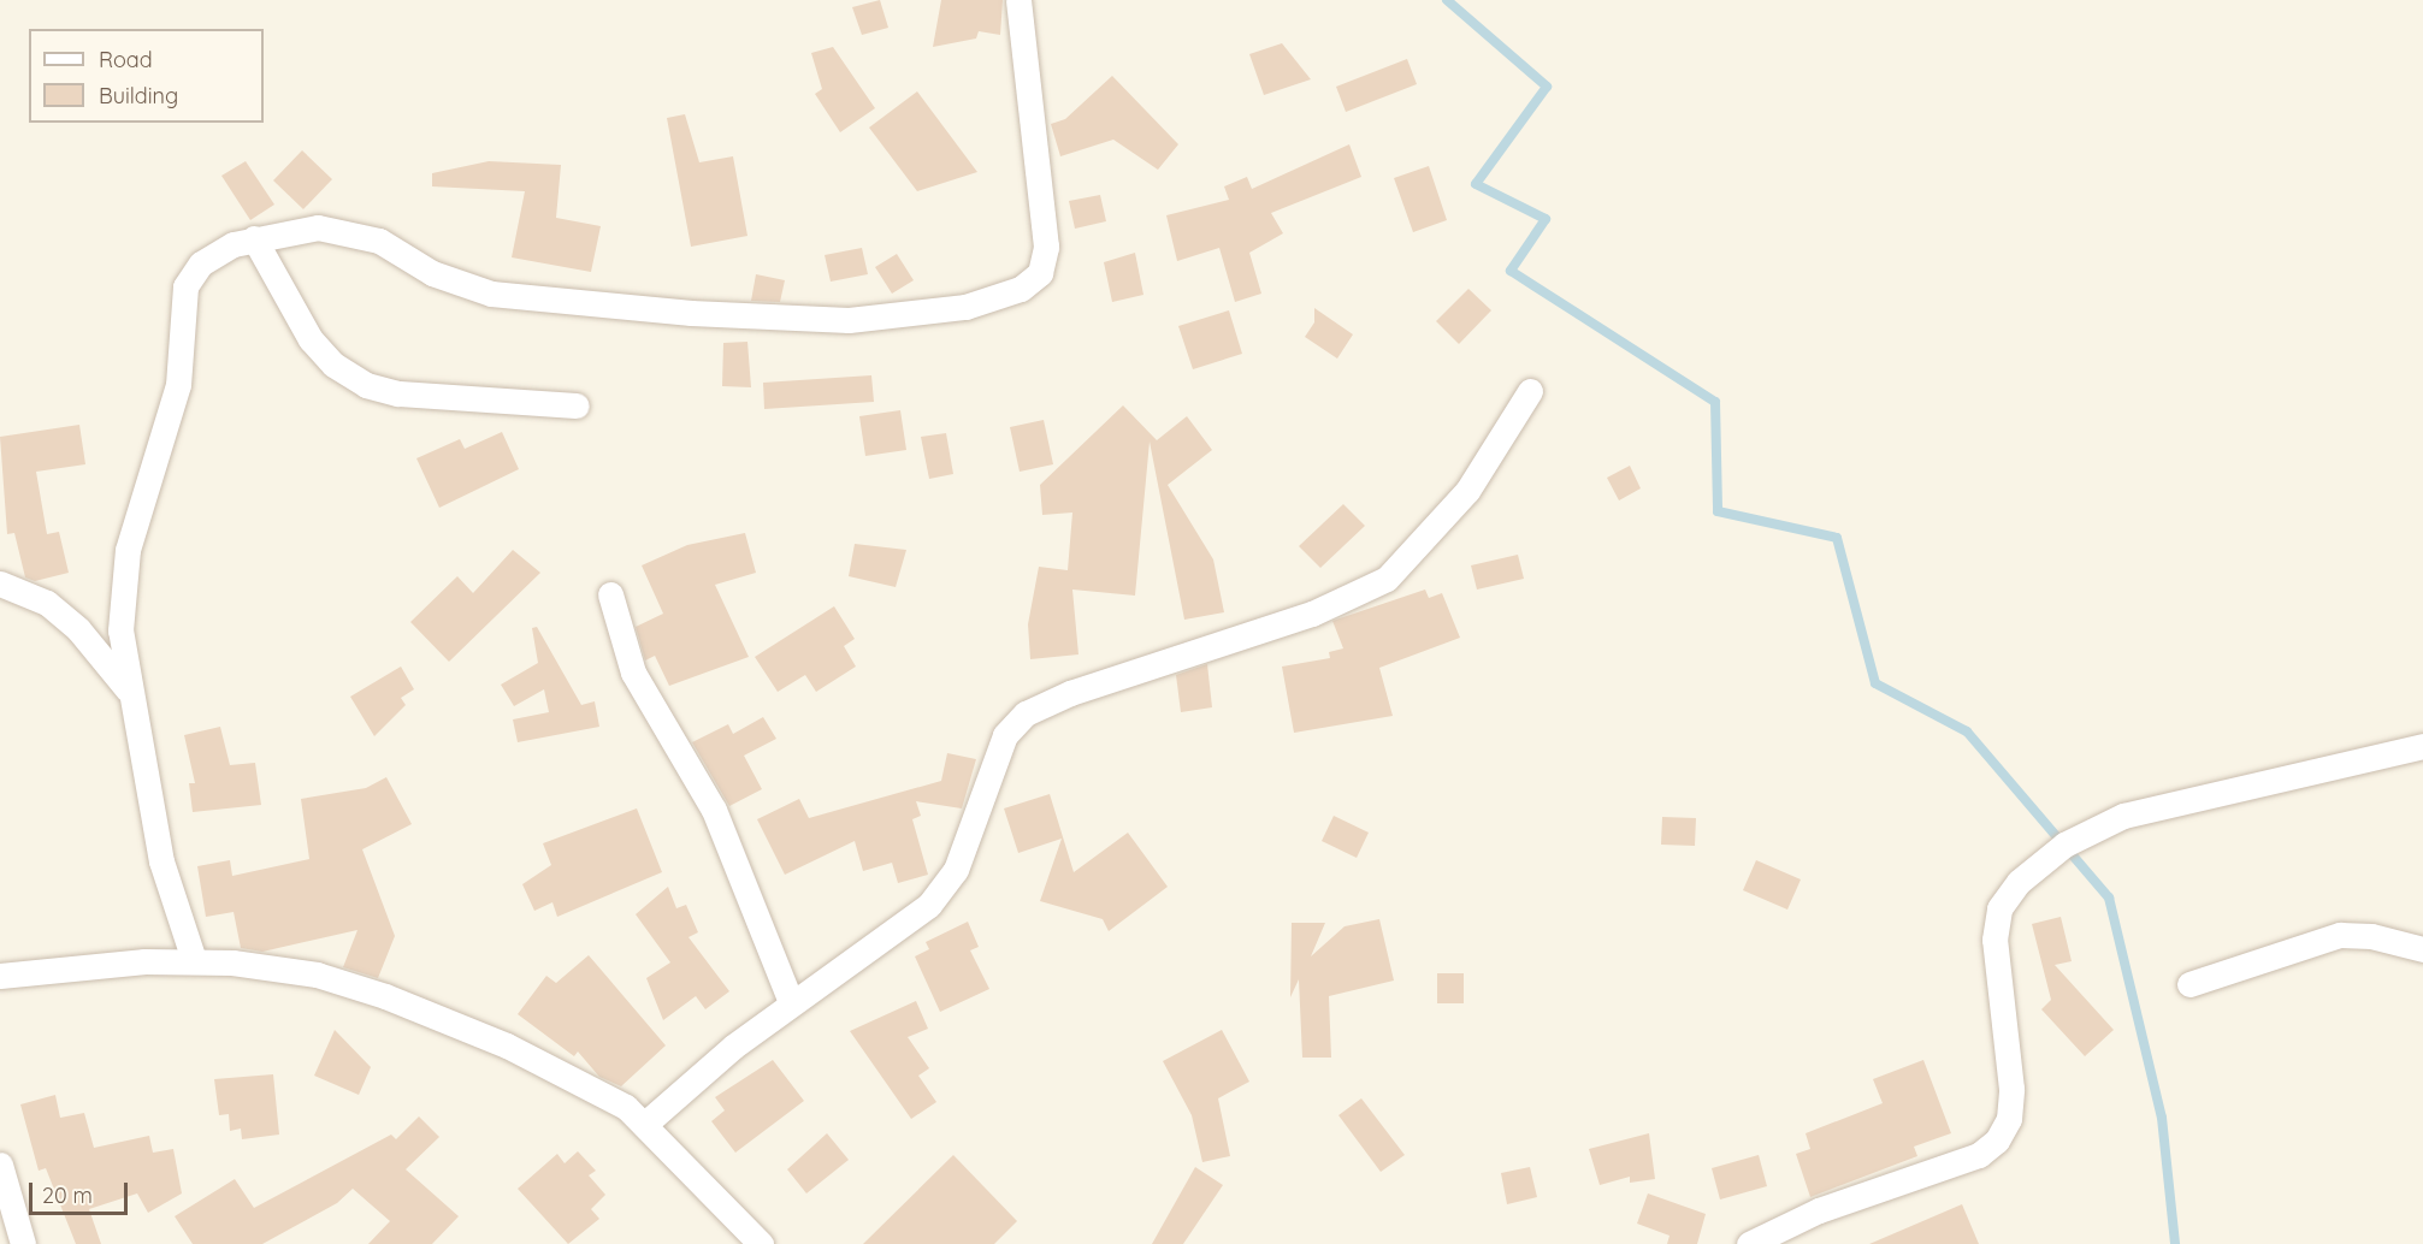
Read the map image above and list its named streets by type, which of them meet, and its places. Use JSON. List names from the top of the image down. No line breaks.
{"legend":["Road","Building"],"scale_bar":"20 m"}
